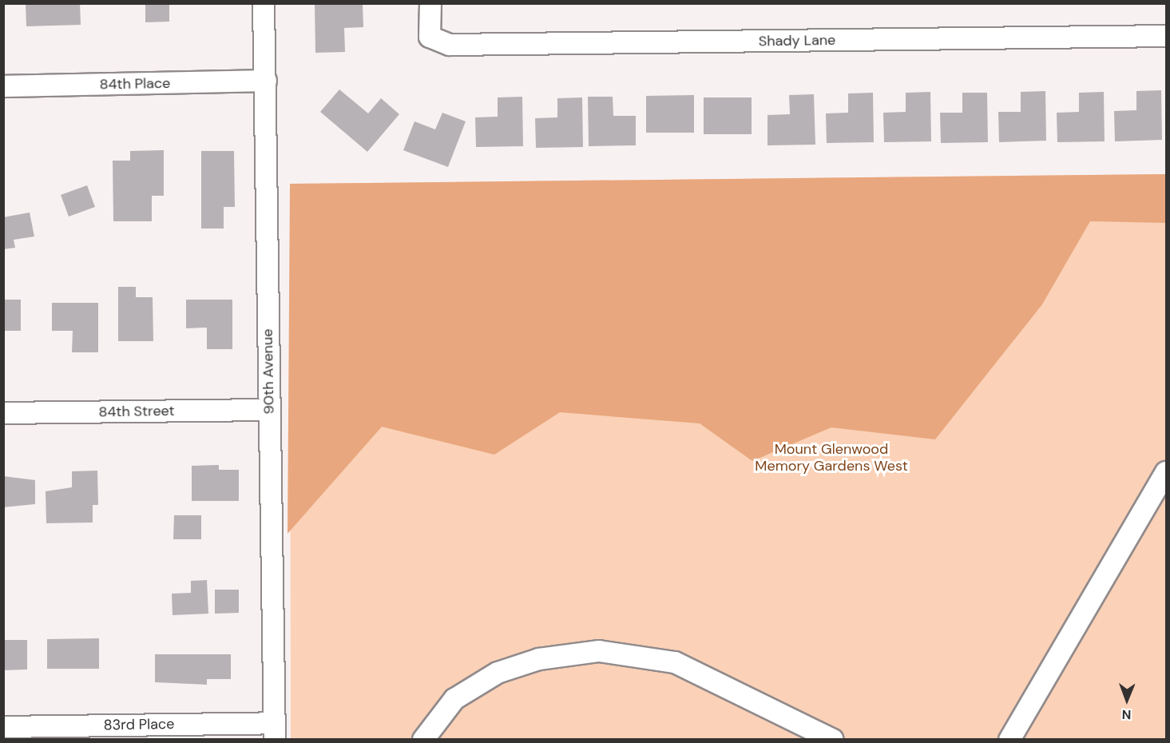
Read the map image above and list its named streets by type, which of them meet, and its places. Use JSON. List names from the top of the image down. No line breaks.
{"streets":{"street":["Shady Lane","84th Place","90th Avenue","84th Street","83rd Place"]},"crossings":[["84th Place","90th Avenue"],["90th Avenue","84th Street"],["90th Avenue","83rd Place"]],"parks":["Mount Glenwood Memory Gardens West"],"north":"bottom"}
